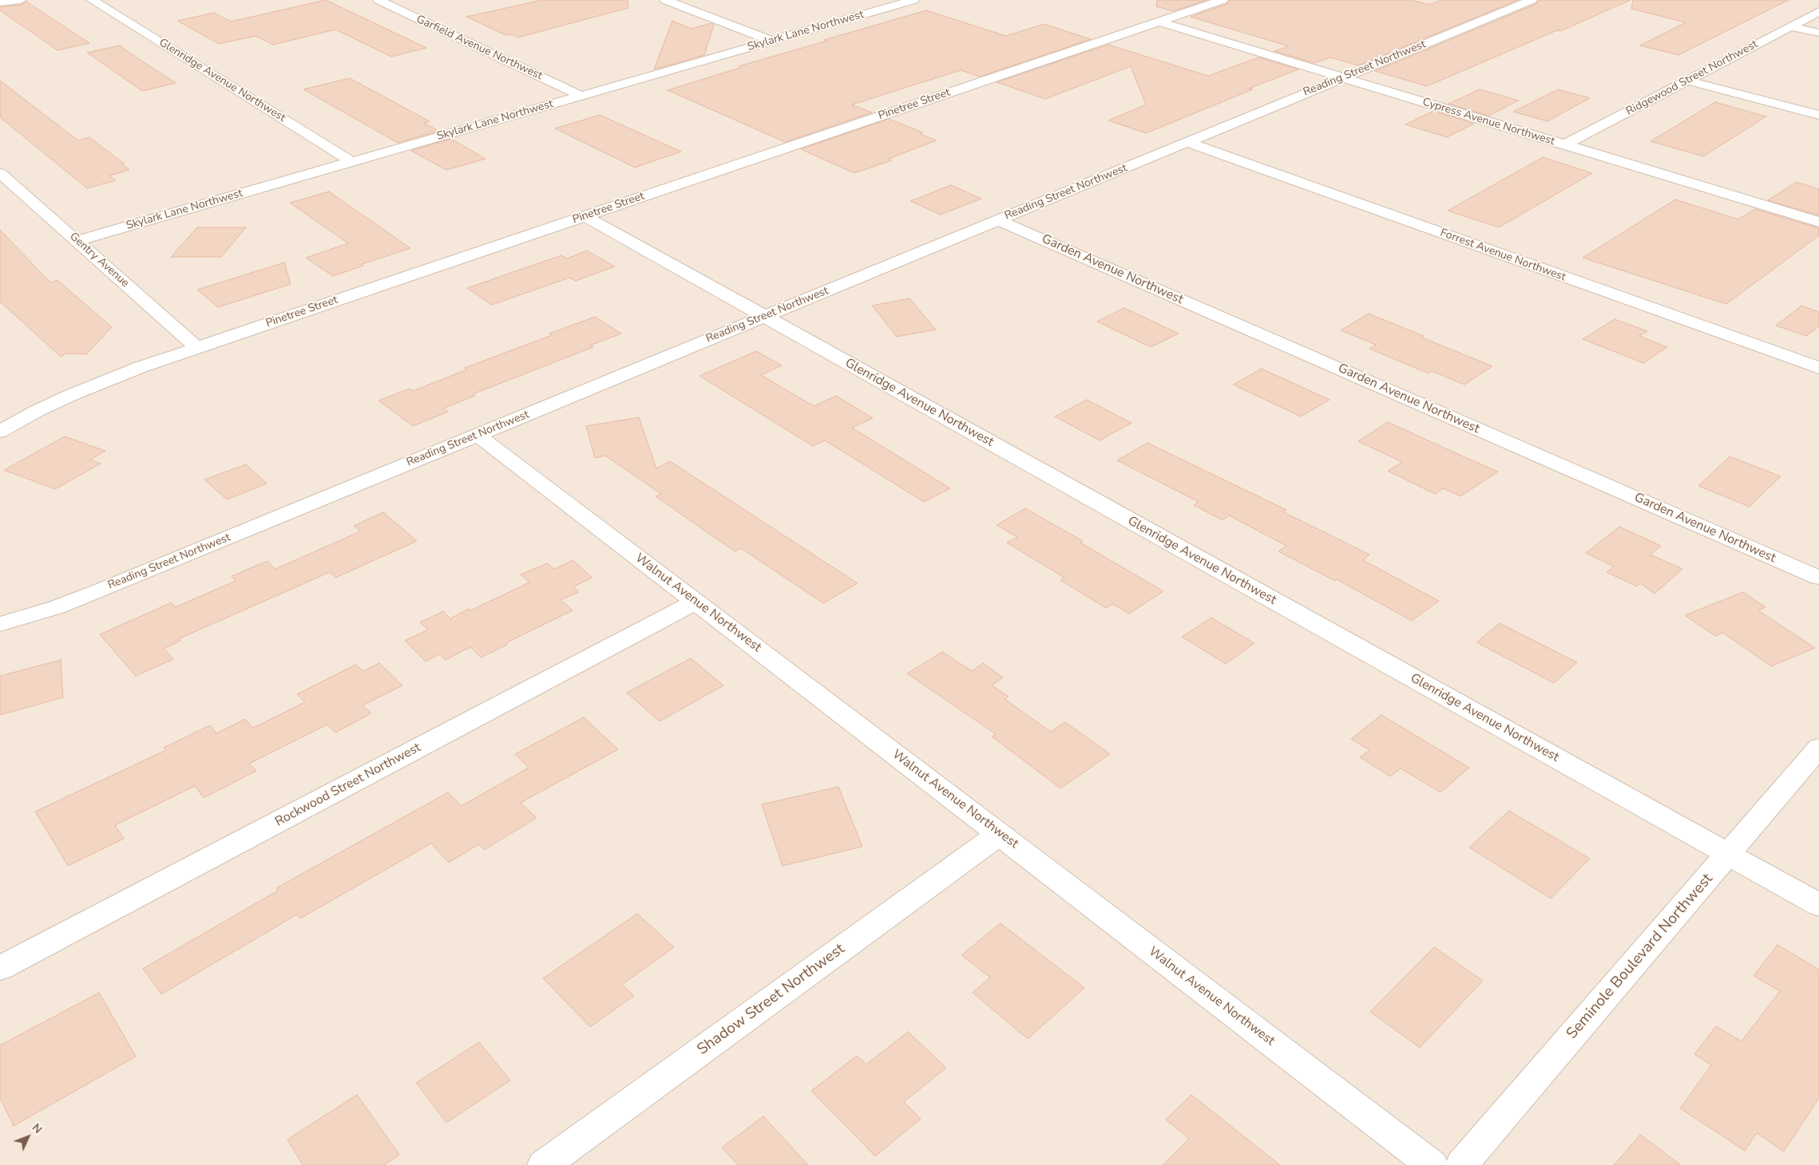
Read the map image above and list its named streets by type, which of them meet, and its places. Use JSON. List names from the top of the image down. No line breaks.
{"streets":{"street":["Skylark Lane Northwest","Garfield Avenue Northwest","Reading Street Northwest","Ridgewood Street Northwest","Glenridge Avenue Northwest","Pinetree Street","Cypress Avenue Northwest","Forrest Avenue Northwest","Gentry Avenue","Garden Avenue Northwest","Walnut Avenue Northwest","Rockwood Street Northwest","Seminole Boulevard Northwest","Shadow Street Northwest"]},"crossings":[["Skylark Lane Northwest","Garfield Avenue Northwest"],["Skylark Lane Northwest","Glenridge Avenue Northwest"],["Skylark Lane Northwest","Gentry Avenue"],["Reading Street Northwest","Glenridge Avenue Northwest"],["Reading Street Northwest","Cypress Avenue Northwest"],["Reading Street Northwest","Forrest Avenue Northwest"],["Reading Street Northwest","Garden Avenue Northwest"],["Reading Street Northwest","Walnut Avenue Northwest"],["Ridgewood Street Northwest","Cypress Avenue Northwest"],["Glenridge Avenue Northwest","Pinetree Street"],["Glenridge Avenue Northwest","Seminole Boulevard Northwest"],["Pinetree Street","Cypress Avenue Northwest"],["Pinetree Street","Gentry Avenue"],["Walnut Avenue Northwest","Rockwood Street Northwest"],["Walnut Avenue Northwest","Shadow Street Northwest"]],"north":"top right"}
